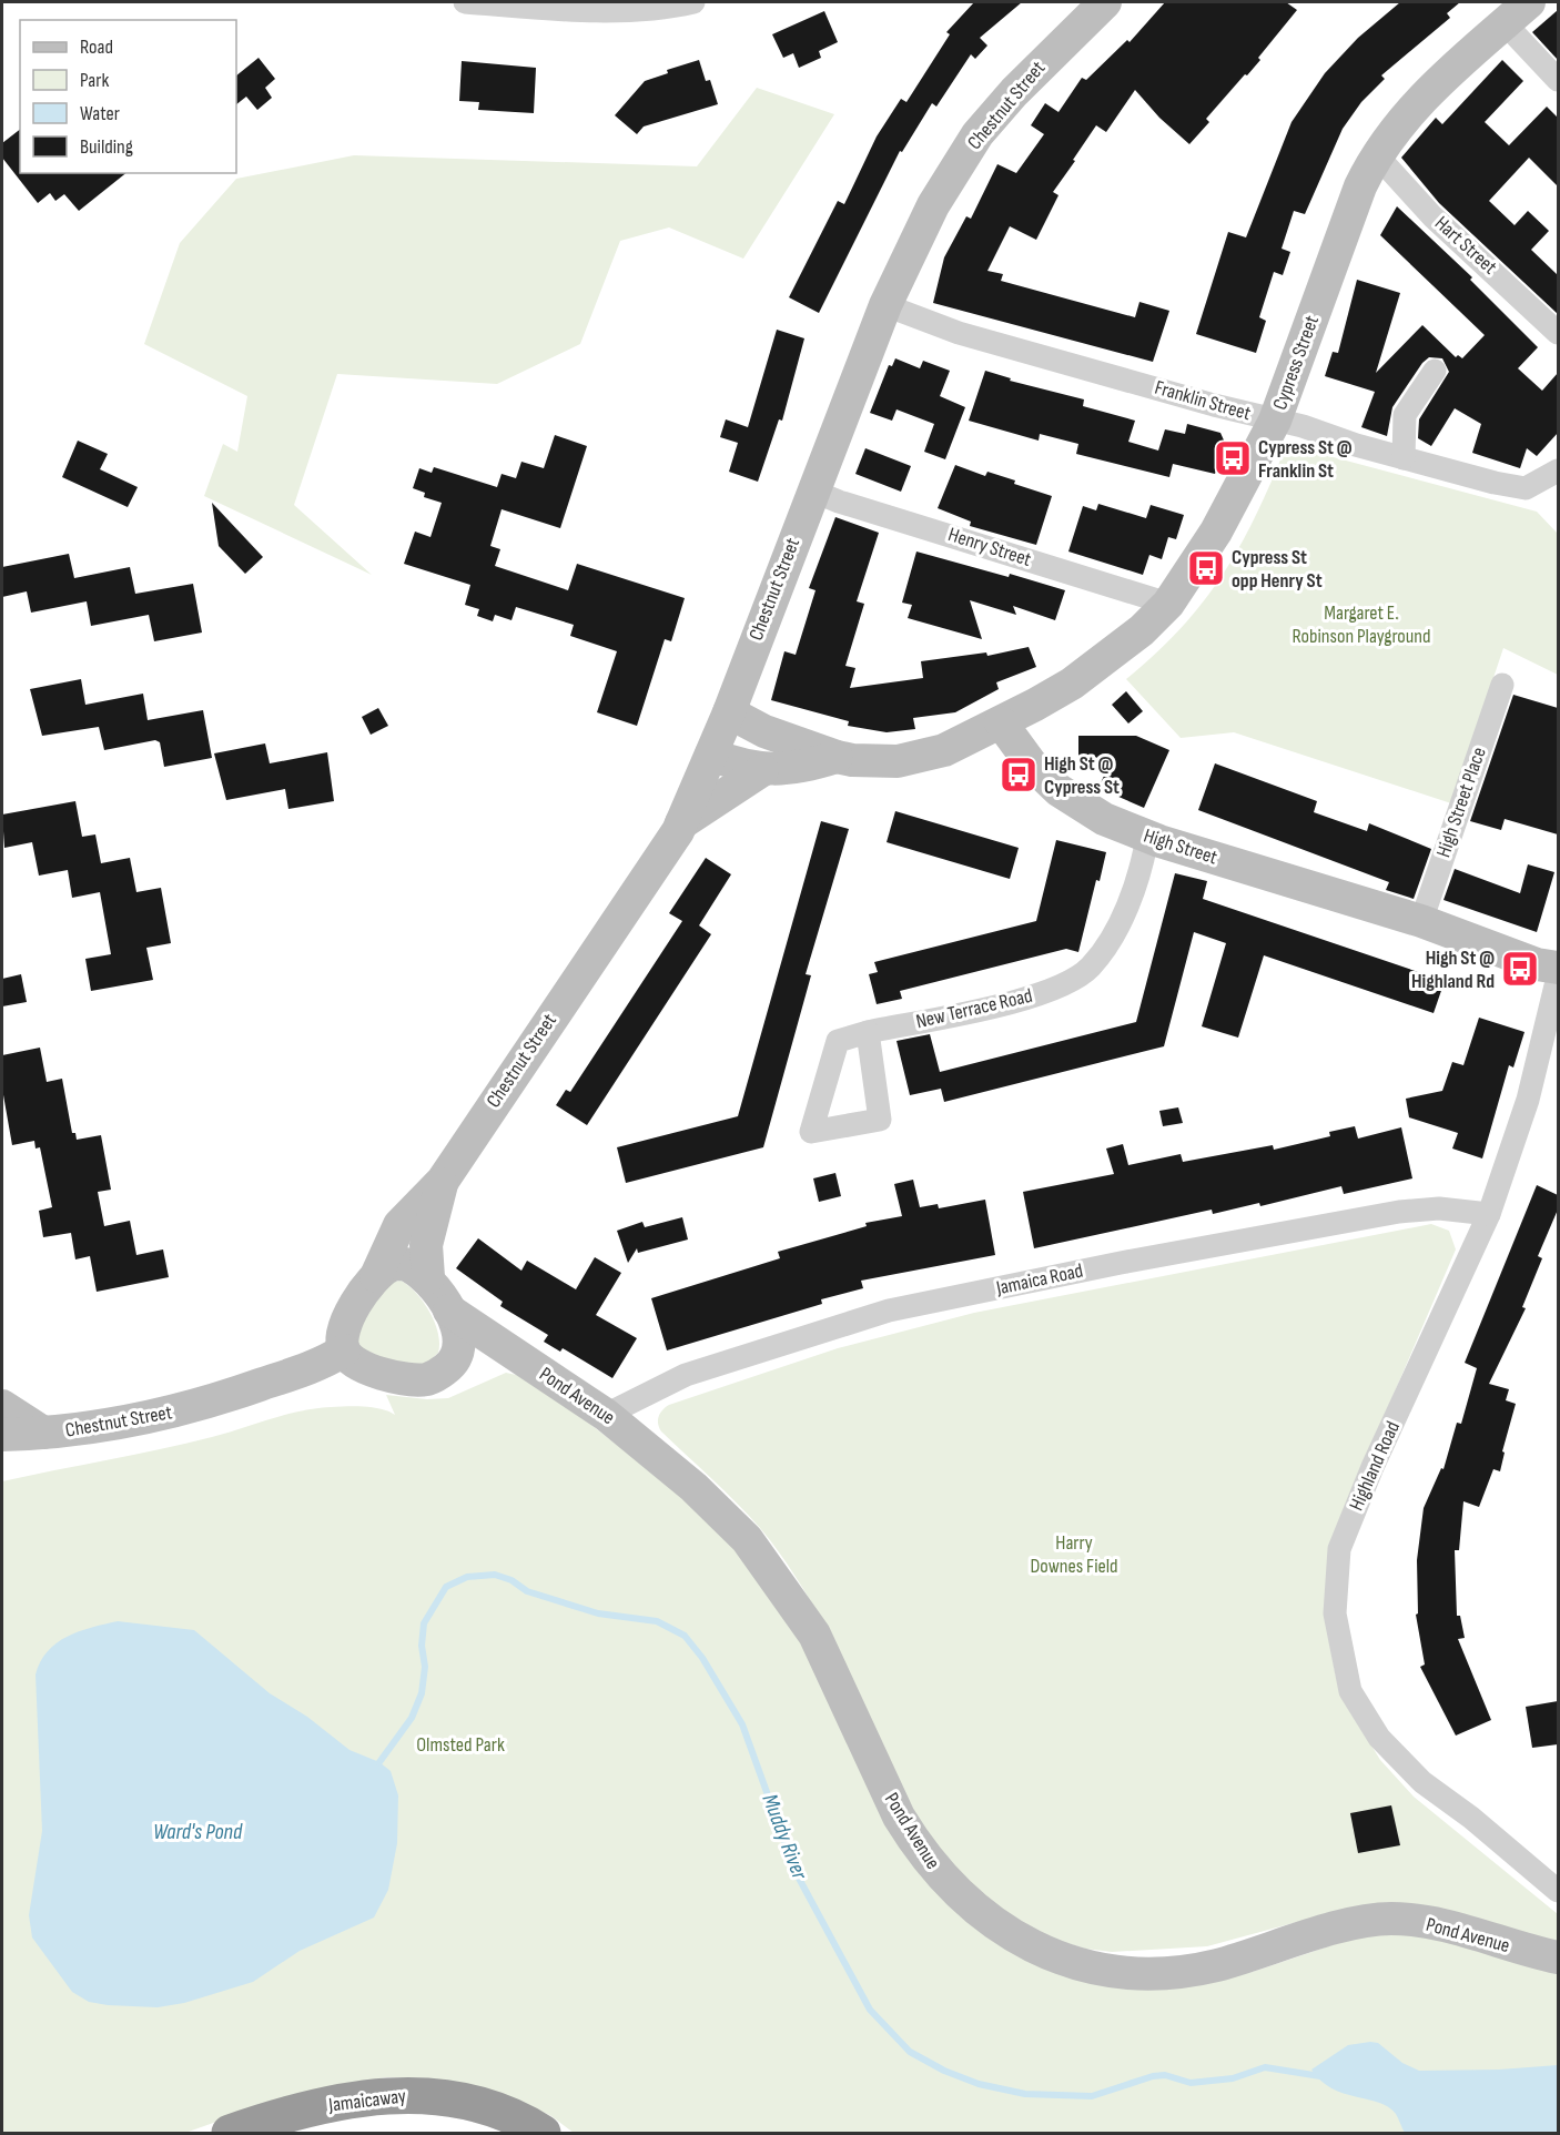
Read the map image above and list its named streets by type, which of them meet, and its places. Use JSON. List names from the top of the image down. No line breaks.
{"streets":{"highway":["Jamaicaway"],"main road":["Chestnut Street","Cypress Street","High Street","Pond Avenue"],"street":["Hart Street","Franklin Street","Henry Street","High Street Place","New Terrace Road","Jamaica Road","Highland Road"]},"crossings":[["Chestnut Street","Franklin Street"],["Chestnut Street","Henry Street"],["Chestnut Street","Pond Avenue"],["Hart Street","Cypress Street"],["Cypress Street","Franklin Street"],["Cypress Street","Henry Street"],["Cypress Street","High Street"],["High Street Place","High Street"],["High Street","New Terrace Road"],["Jamaica Road","Pond Avenue"],["Jamaica Road","Highland Road"]],"water":["Ward's Pond","Muddy River"],"parks":["Margaret E. Robinson Playground","Harry Downes Field","Olmsted Park"],"places":{"bus stop":["Cypress St @ Franklin St","Cypress St opp Henry St","High St @ Cypress St","High St @ Highland Rd"]},"legend":["Road","Park","Water","Building"]}
